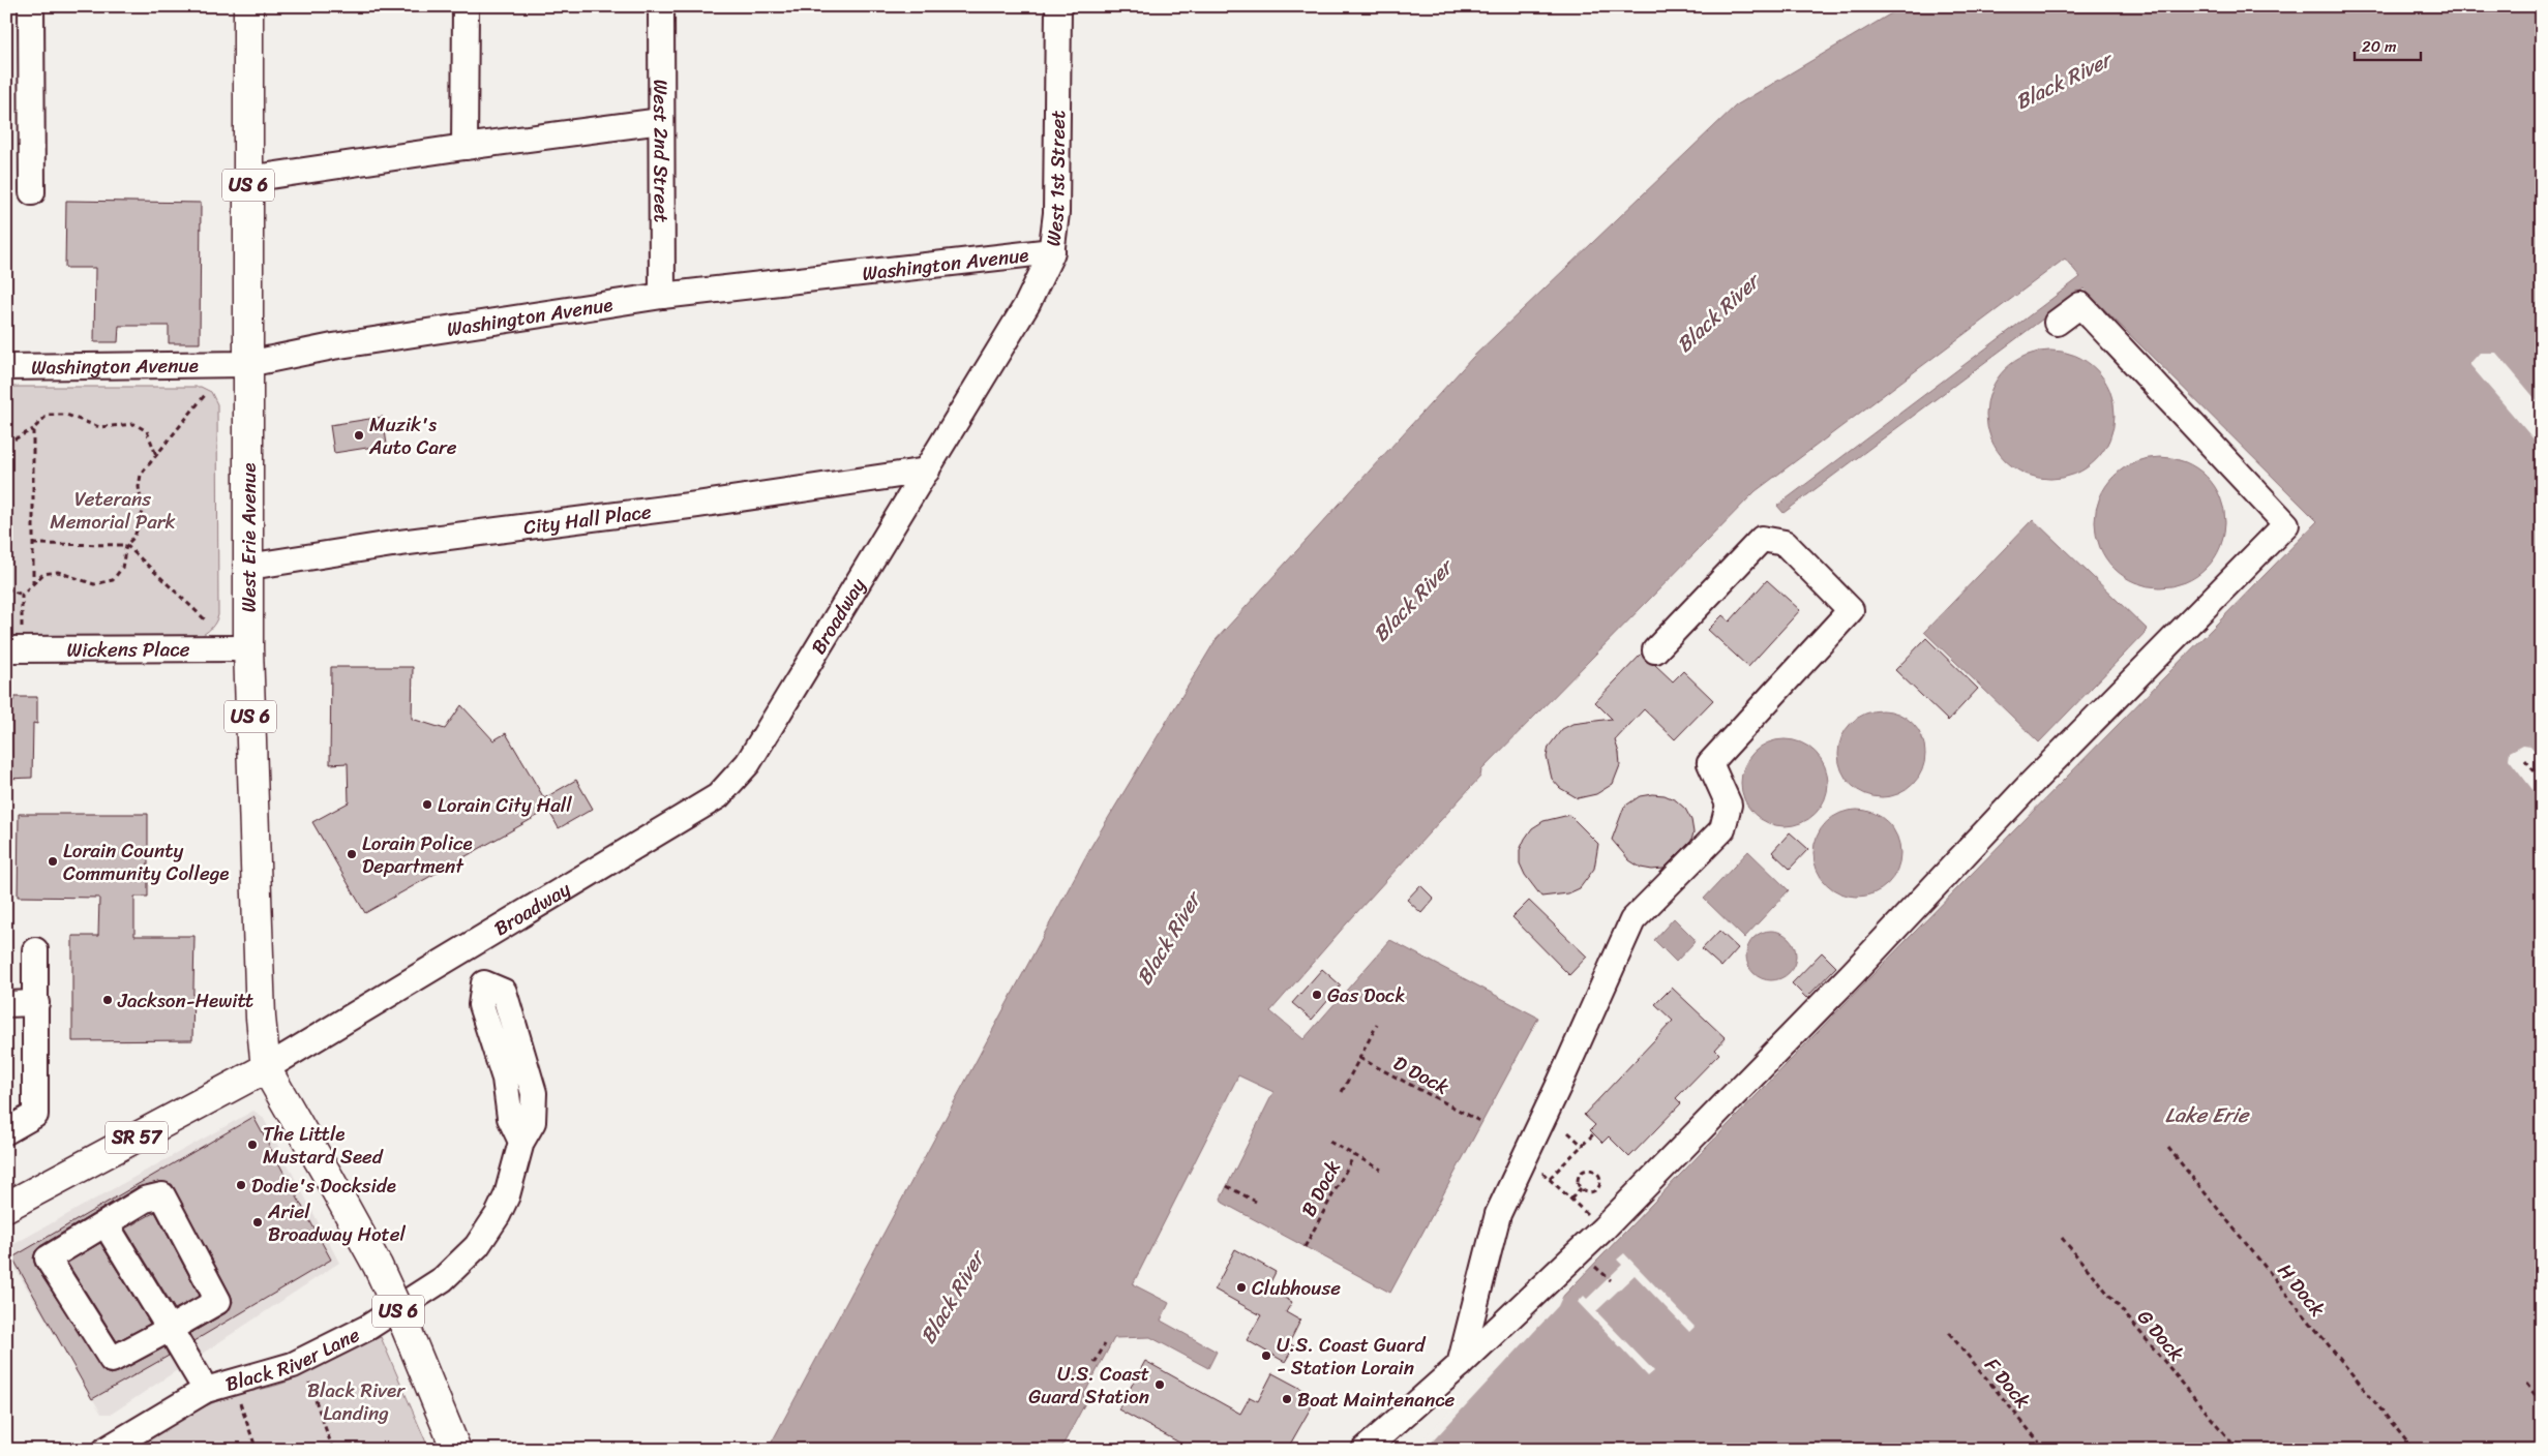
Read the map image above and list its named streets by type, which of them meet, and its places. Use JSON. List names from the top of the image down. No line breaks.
{"streets":{"main road":["US 6","West Erie Avenue","Broadway","SR 57"],"street":["West 2nd Street","West 1st Street","Washington Avenue","City Hall Place","Wickens Place","Black River Lane"],"path":["D Dock","B Dock","H Dock","G Dock","F Dock"]},"crossings":[["West 2nd Street","Washington Avenue"],["West 1st Street","Washington Avenue"],["West 1st Street","City Hall Place"],["West 1st Street","Broadway"],["US 6","West Erie Avenue"],["US 6","Broadway"],["Washington Avenue","West Erie Avenue"],["City Hall Place","West Erie Avenue"],["City Hall Place","Broadway"],["West Erie Avenue","Broadway"],["West Erie Avenue","Wickens Place"],["Broadway","Black River Lane"]],"water":["Black River","Lake Erie"],"parks":["Veterans Memorial Park","Black River Landing"],"places":["Muzik's Auto Care","Lorain City Hall","Lorain Police Department","Lorain County Community College","Gas Dock","Jackson-Hewitt","The Little Mustard Seed","Dodie's Dockside","Ariel Broadway Hotel","Clubhouse","U.S. Coast Guard - Station Lorain","U.S. Coast Guard Station","Boat Maintenance"],"scale_bar":"20 m"}
